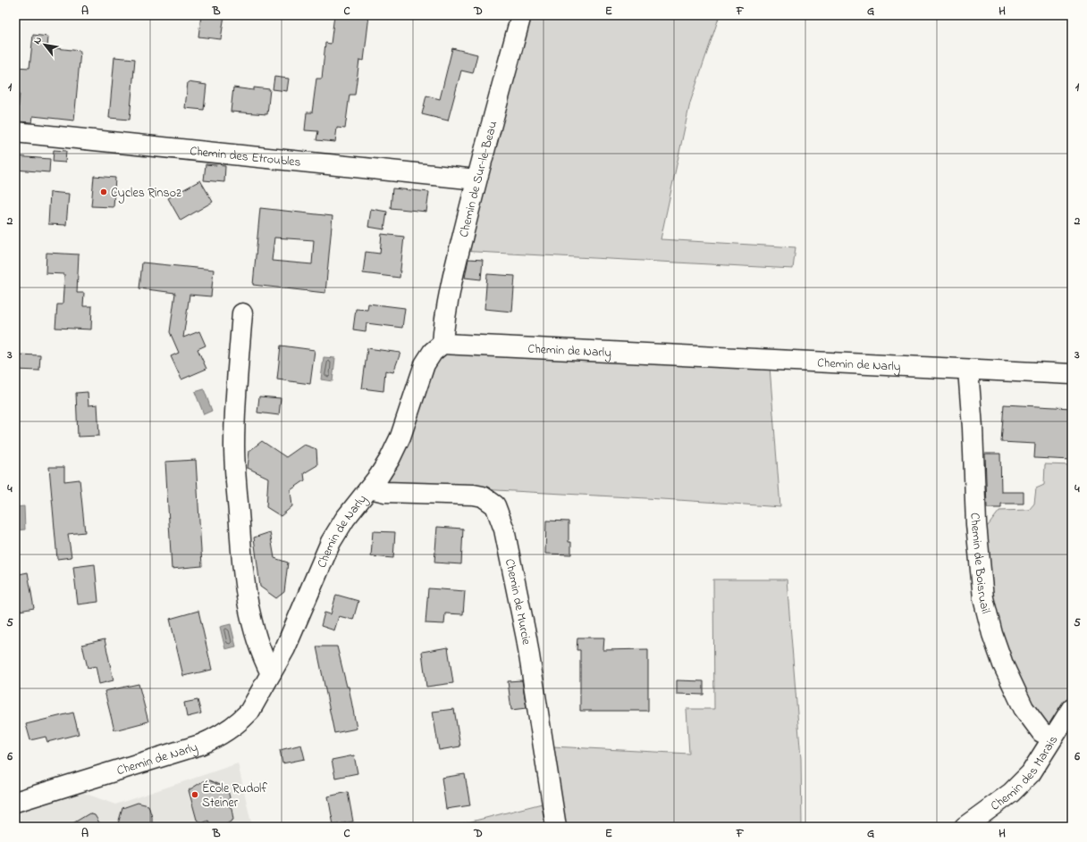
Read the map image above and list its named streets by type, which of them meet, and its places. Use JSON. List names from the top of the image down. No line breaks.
{"streets":{"street":["Chemin des Etroubles","Chemin de Sur-le-Beau","Chemin de Narly","Chemin de Boisruail","Chemin de Murcie","Chemin des Marais"]},"crossings":[["Chemin des Etroubles","Chemin de Sur-le-Beau"],["Chemin de Sur-le-Beau","Chemin de Narly"],["Chemin de Narly","Chemin de Boisruail"],["Chemin de Narly","Chemin de Murcie"],["Chemin de Boisruail","Chemin des Marais"]],"places":["Cycles Rinsoz","École Rudolf Steiner"],"north":"top left","grid":{"columns":["A","B","C","D","E","F","G","H"],"rows":["1","2","3","4","5","6"]}}
